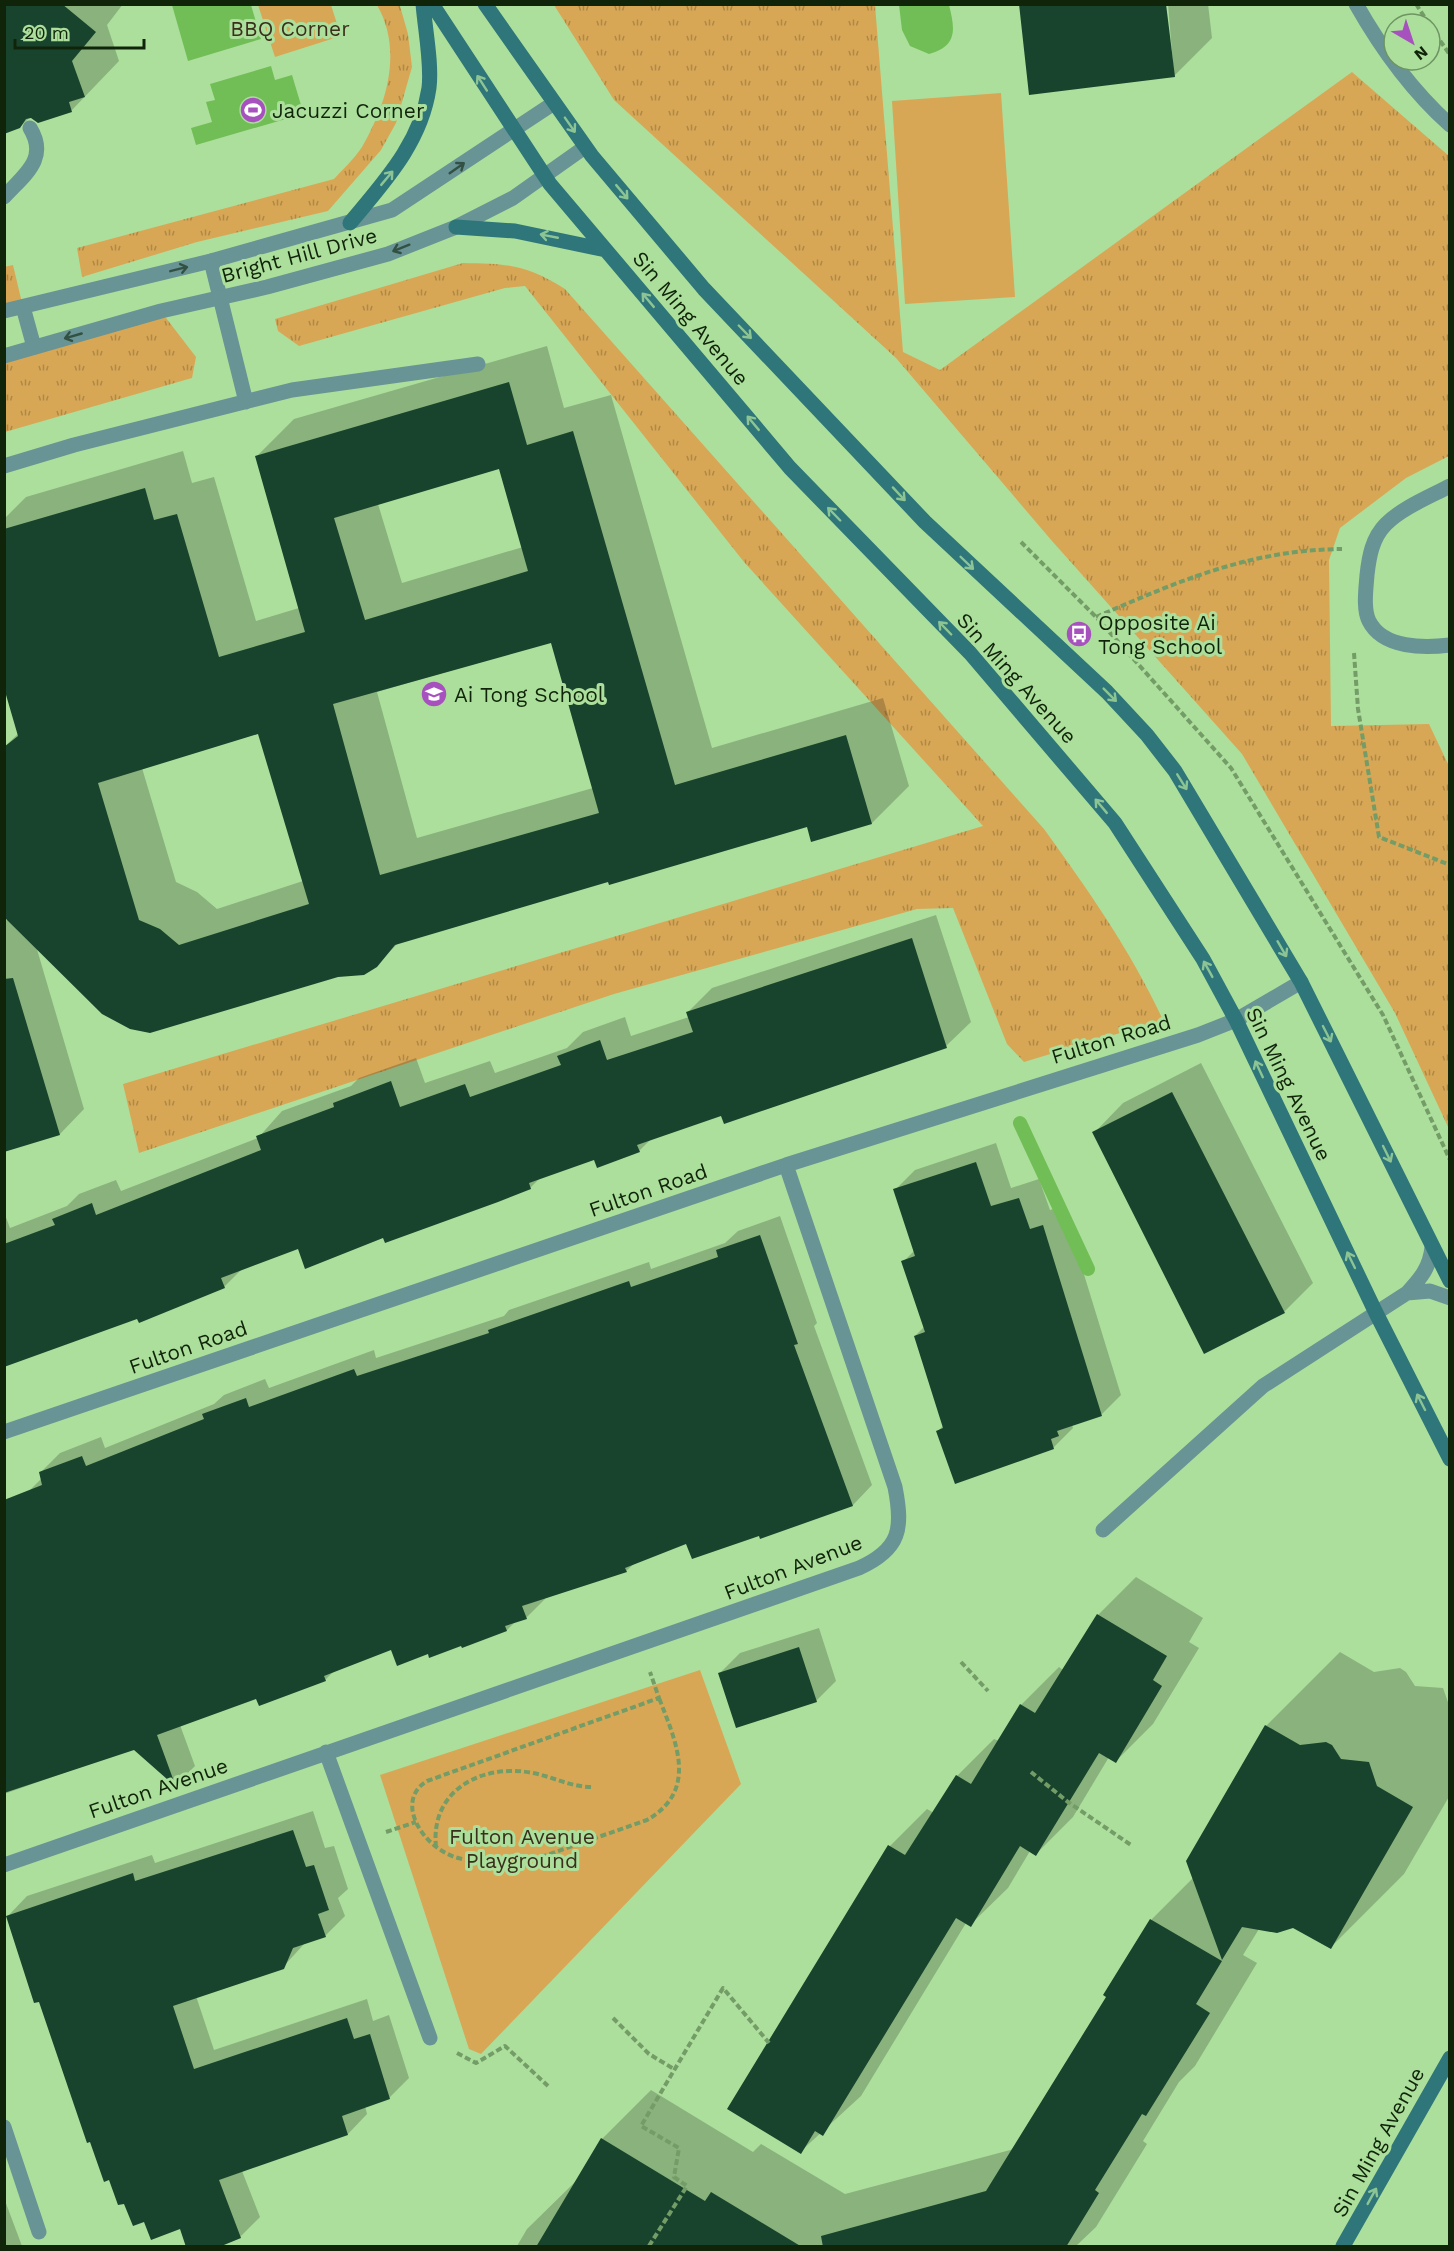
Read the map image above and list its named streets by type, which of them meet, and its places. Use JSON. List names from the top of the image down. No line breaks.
{"streets":{"main road":["Sin Ming Avenue"],"street":["Bright Hill Drive","Fulton Road","Fulton Avenue"]},"crossings":[["Bright Hill Drive","Sin Ming Avenue"],["Sin Ming Avenue","Fulton Road"],["Fulton Road","Fulton Avenue"]],"parks":["BBQ Corner","Fulton Avenue Playground"],"places":{"sports":["Jacuzzi Corner"],"bus stop":["Opposite Ai Tong School"],"school or university":["Ai Tong School"]},"scale_bar":"20 m","north":"bottom right"}
